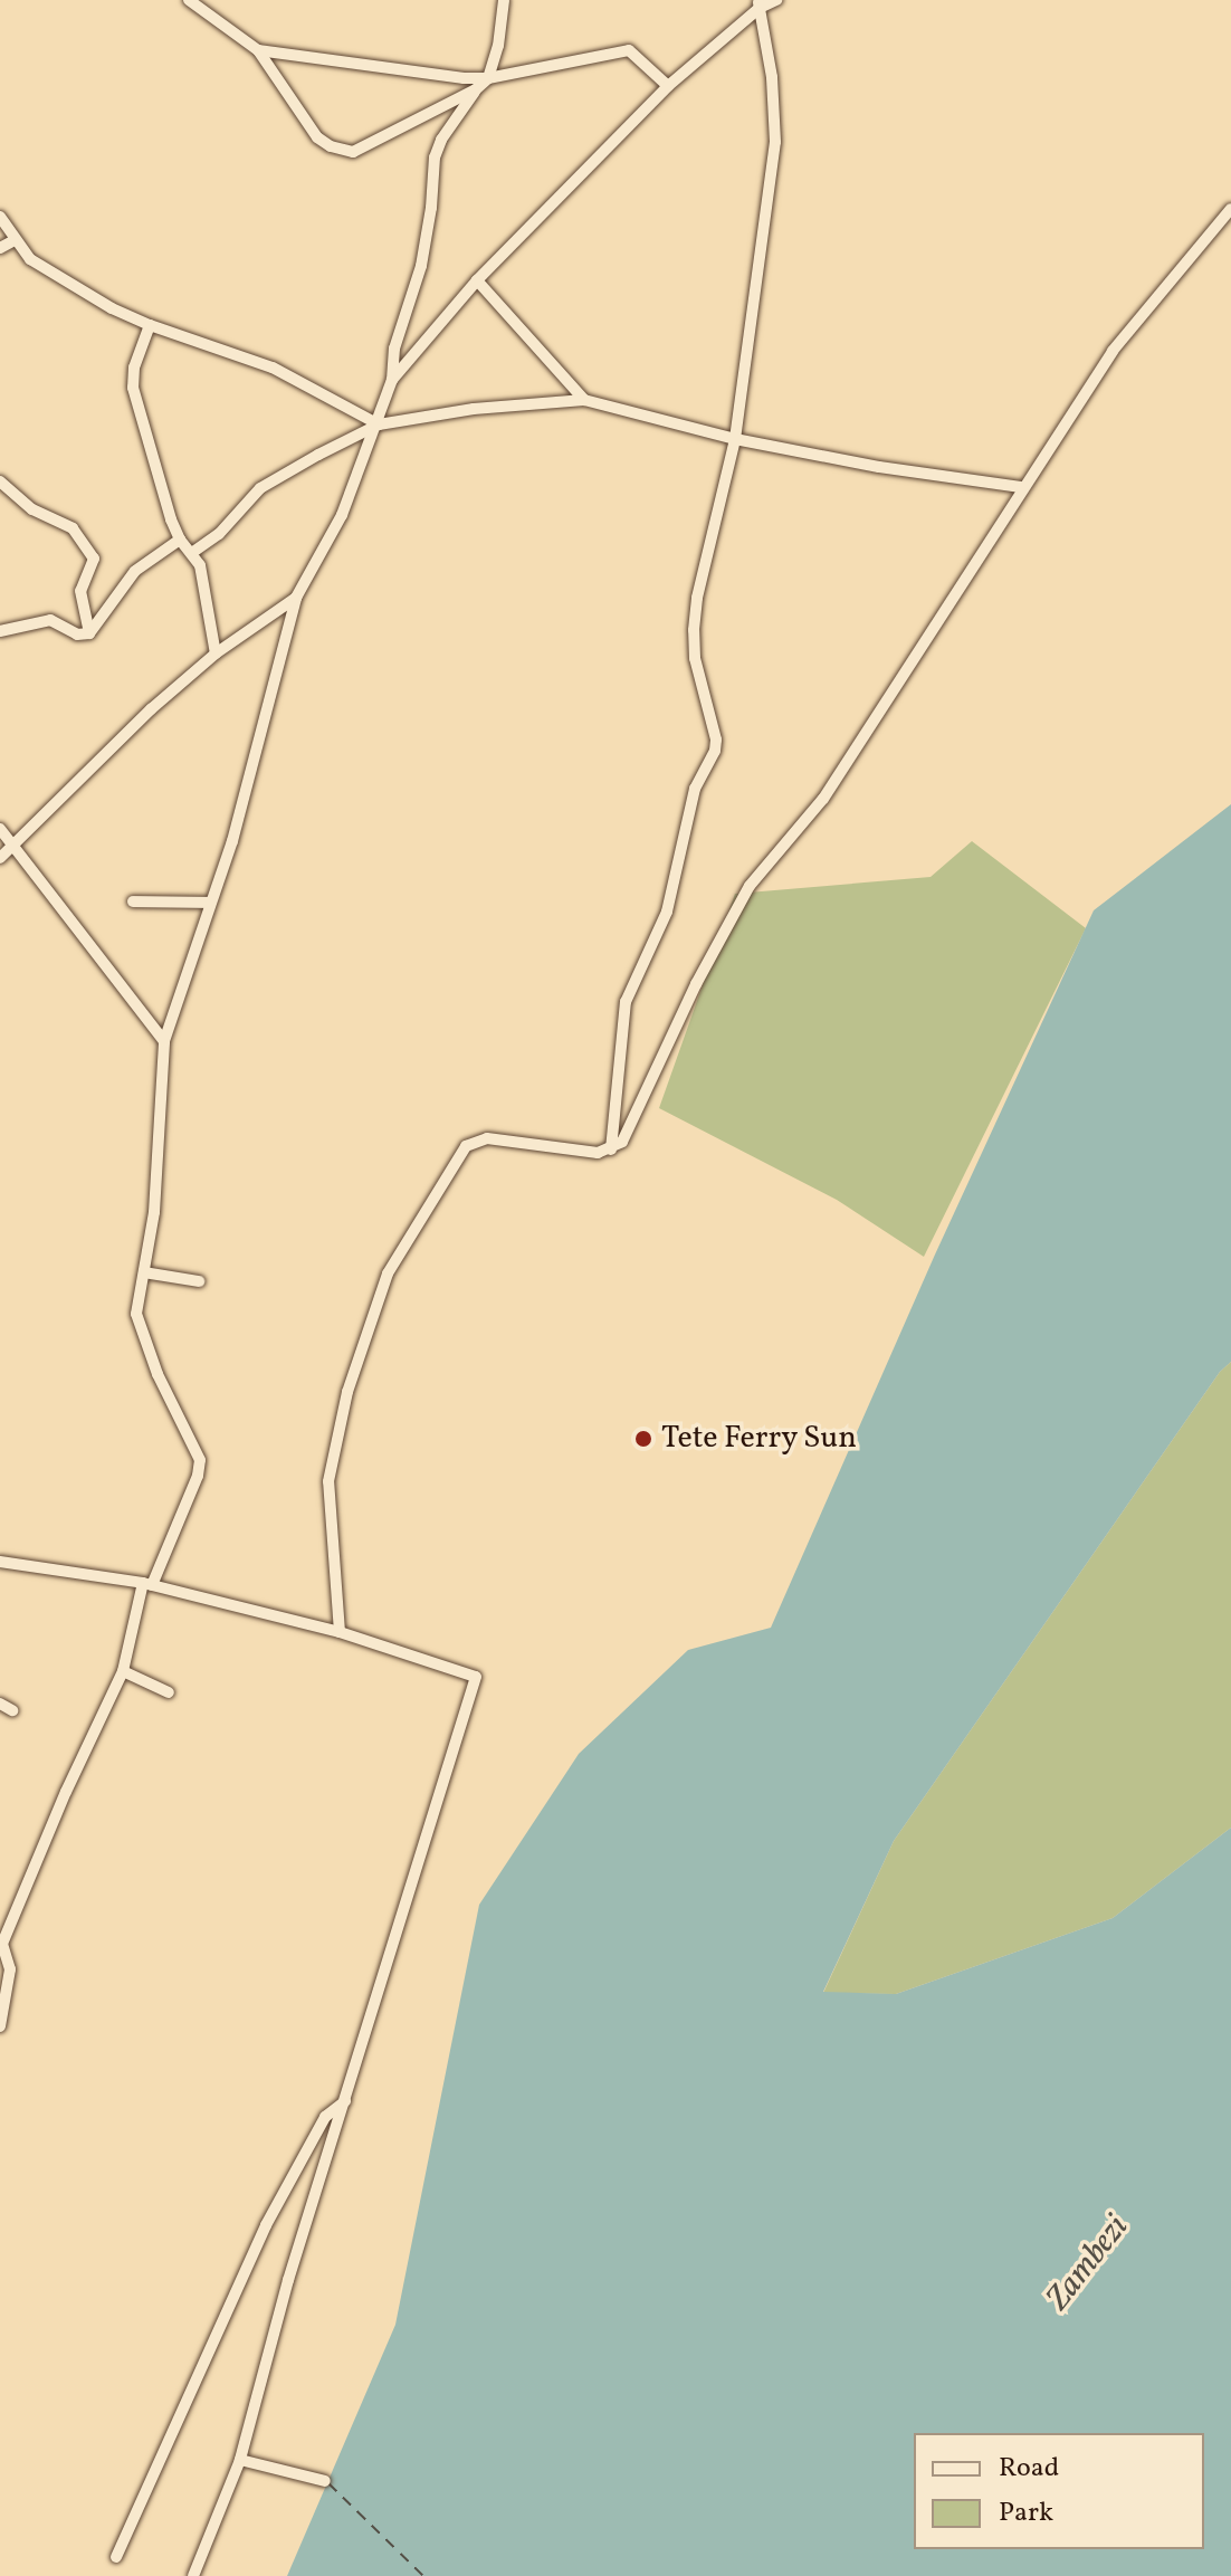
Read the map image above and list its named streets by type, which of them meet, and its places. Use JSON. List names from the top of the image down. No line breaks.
{"water":["Zambezi"],"places":["Tete Ferry Sun"],"legend":["Road","Park"]}
